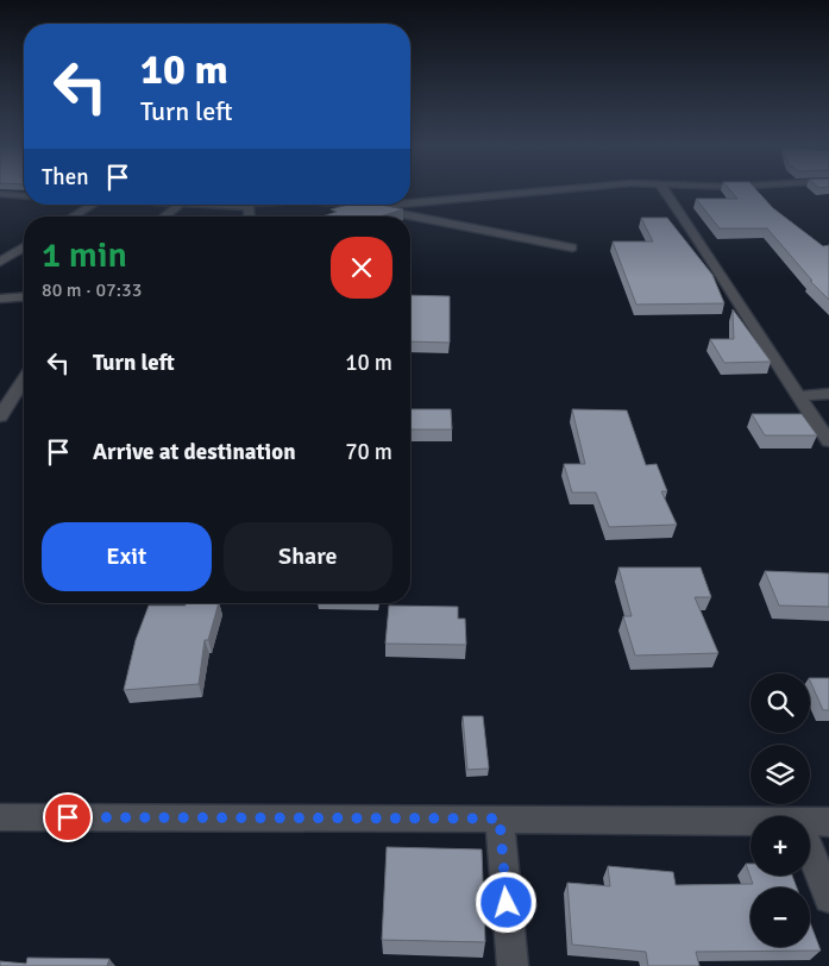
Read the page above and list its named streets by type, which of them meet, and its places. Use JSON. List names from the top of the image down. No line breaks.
{"page":{"turn":["10 m","Turn left"],"then":"Then","heading":["1 min","80 m · 07:33"],"list":[{"name":"Turn left","value":"10 m"},{"name":"Arrive at destination","value":"70 m"}],"buttons":["Exit","Share"],"map_buttons":["+","−"]}}
